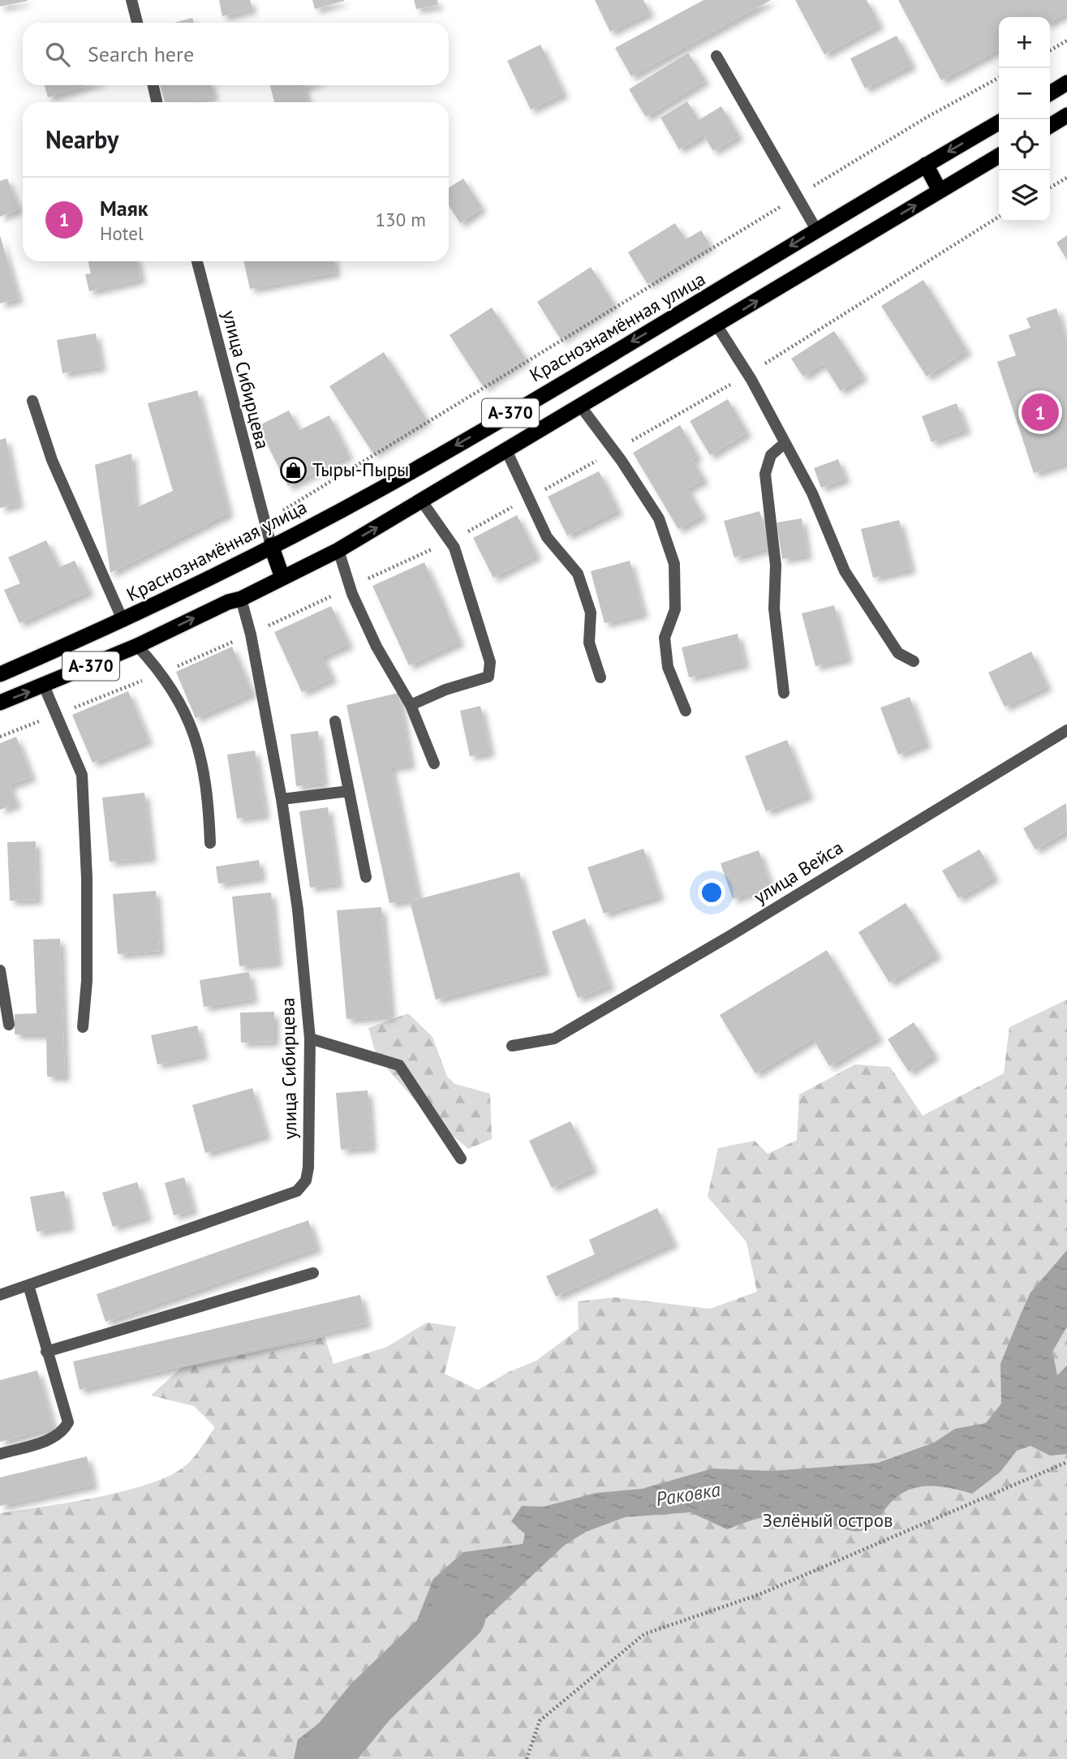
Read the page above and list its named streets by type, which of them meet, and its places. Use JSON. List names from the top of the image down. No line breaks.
{"streets":{"highway":["Краснознамённая улица","А-370"],"street":["улица Сибирцева","улица Вейса"]},"crossings":[["Краснознамённая улица","улица Сибирцева"],["улица Сибирцева","А-370"]],"water":["Раковка"],"parks":["Зелёный остров"],"places":{"shop":["Тыры-Пыры"]},"page":{"map_buttons":["+","−"],"search":"Search here","heading":"Nearby","list":[{"mark":"1","name":"Маяк","note":"Hotel","value":"130 m"}],"pins":"1"}}
